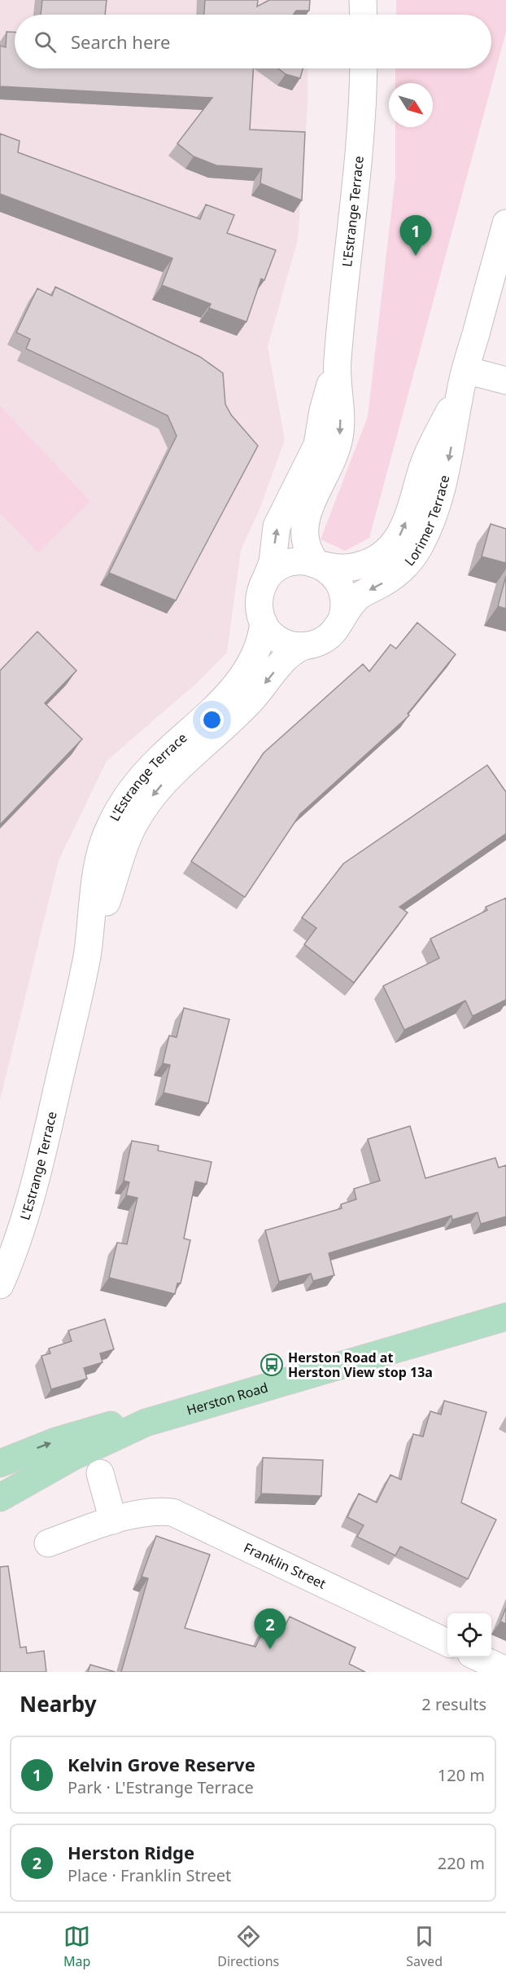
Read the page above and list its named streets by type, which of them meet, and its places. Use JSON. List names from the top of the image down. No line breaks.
{"streets":{"main road":["Herston Road"],"street":["L'Estrange Terrace","Lorimer Terrace","Franklin Street"]},"crossings":[["L'Estrange Terrace","Lorimer Terrace"]],"places":{"bus stop":["Herston Road at Herston View stop 13a"]},"north":"bottom right","page":{"search":"Search here","pins":["1","2"],"heading":["Nearby","2 results"],"list":[{"mark":"1","name":"Kelvin Grove Reserve","note":"Park · L'Estrange Terrace","value":"120 m"},{"mark":"2","name":"Herston Ridge","note":"Place · Franklin Street","value":"220 m"}],"nav":["Map","Directions","Saved"]}}
